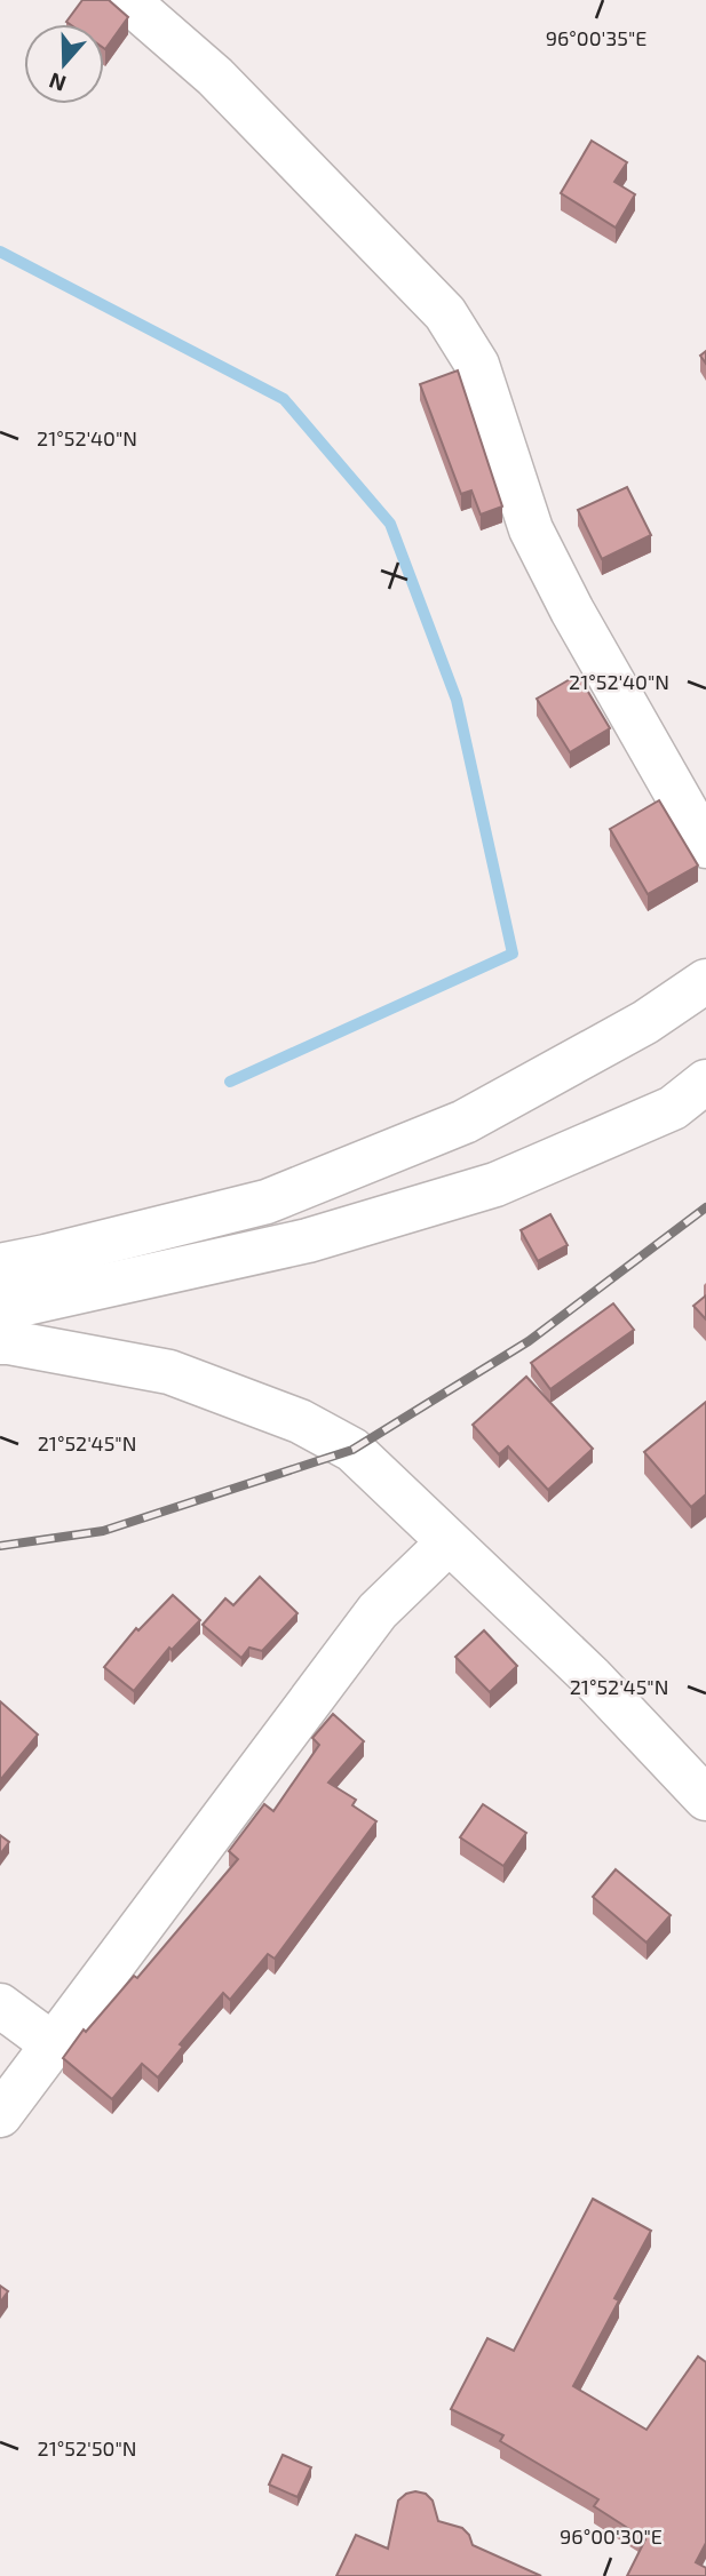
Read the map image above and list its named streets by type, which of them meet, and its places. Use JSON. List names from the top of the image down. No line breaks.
{"north":"bottom","coordinates":["96°00'35\"E","21°52'40\"N","21°52'45\"N","21°52'50\"N","96°00'30\"E"]}
